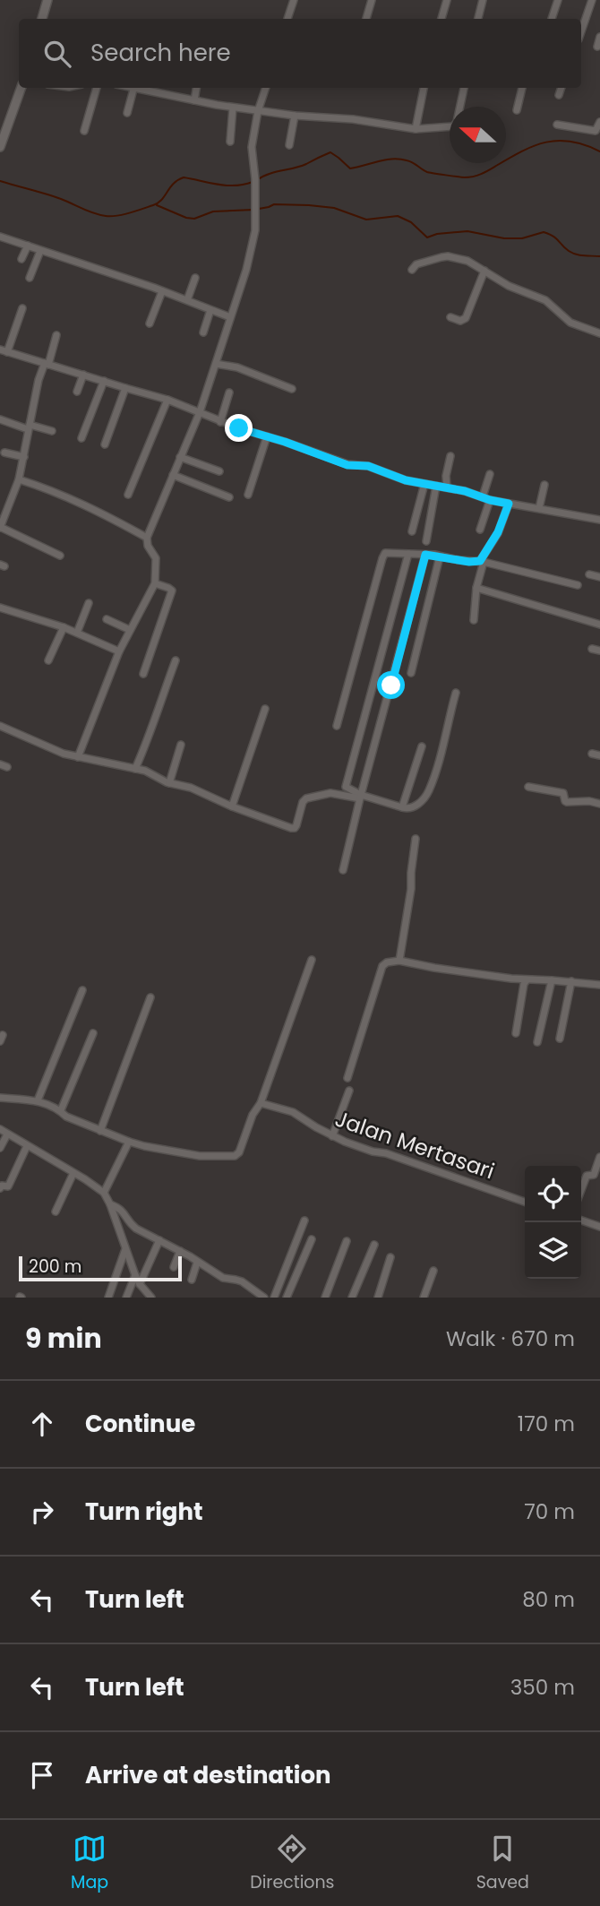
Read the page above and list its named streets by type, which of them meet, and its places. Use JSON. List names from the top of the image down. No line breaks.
{"streets":{"street":["Jalan Mertasari"]},"scale_bar":"200 m","north":"left","page":{"search":"Search here","scale":"200 m","heading":["9 min","Walk · 670 m"],"list":[["Continue","170 m"],["Turn right","70 m"],["Turn left","80 m"],["Turn left","350 m"],"Arrive at destination"],"nav":["Map","Directions","Saved"]}}
